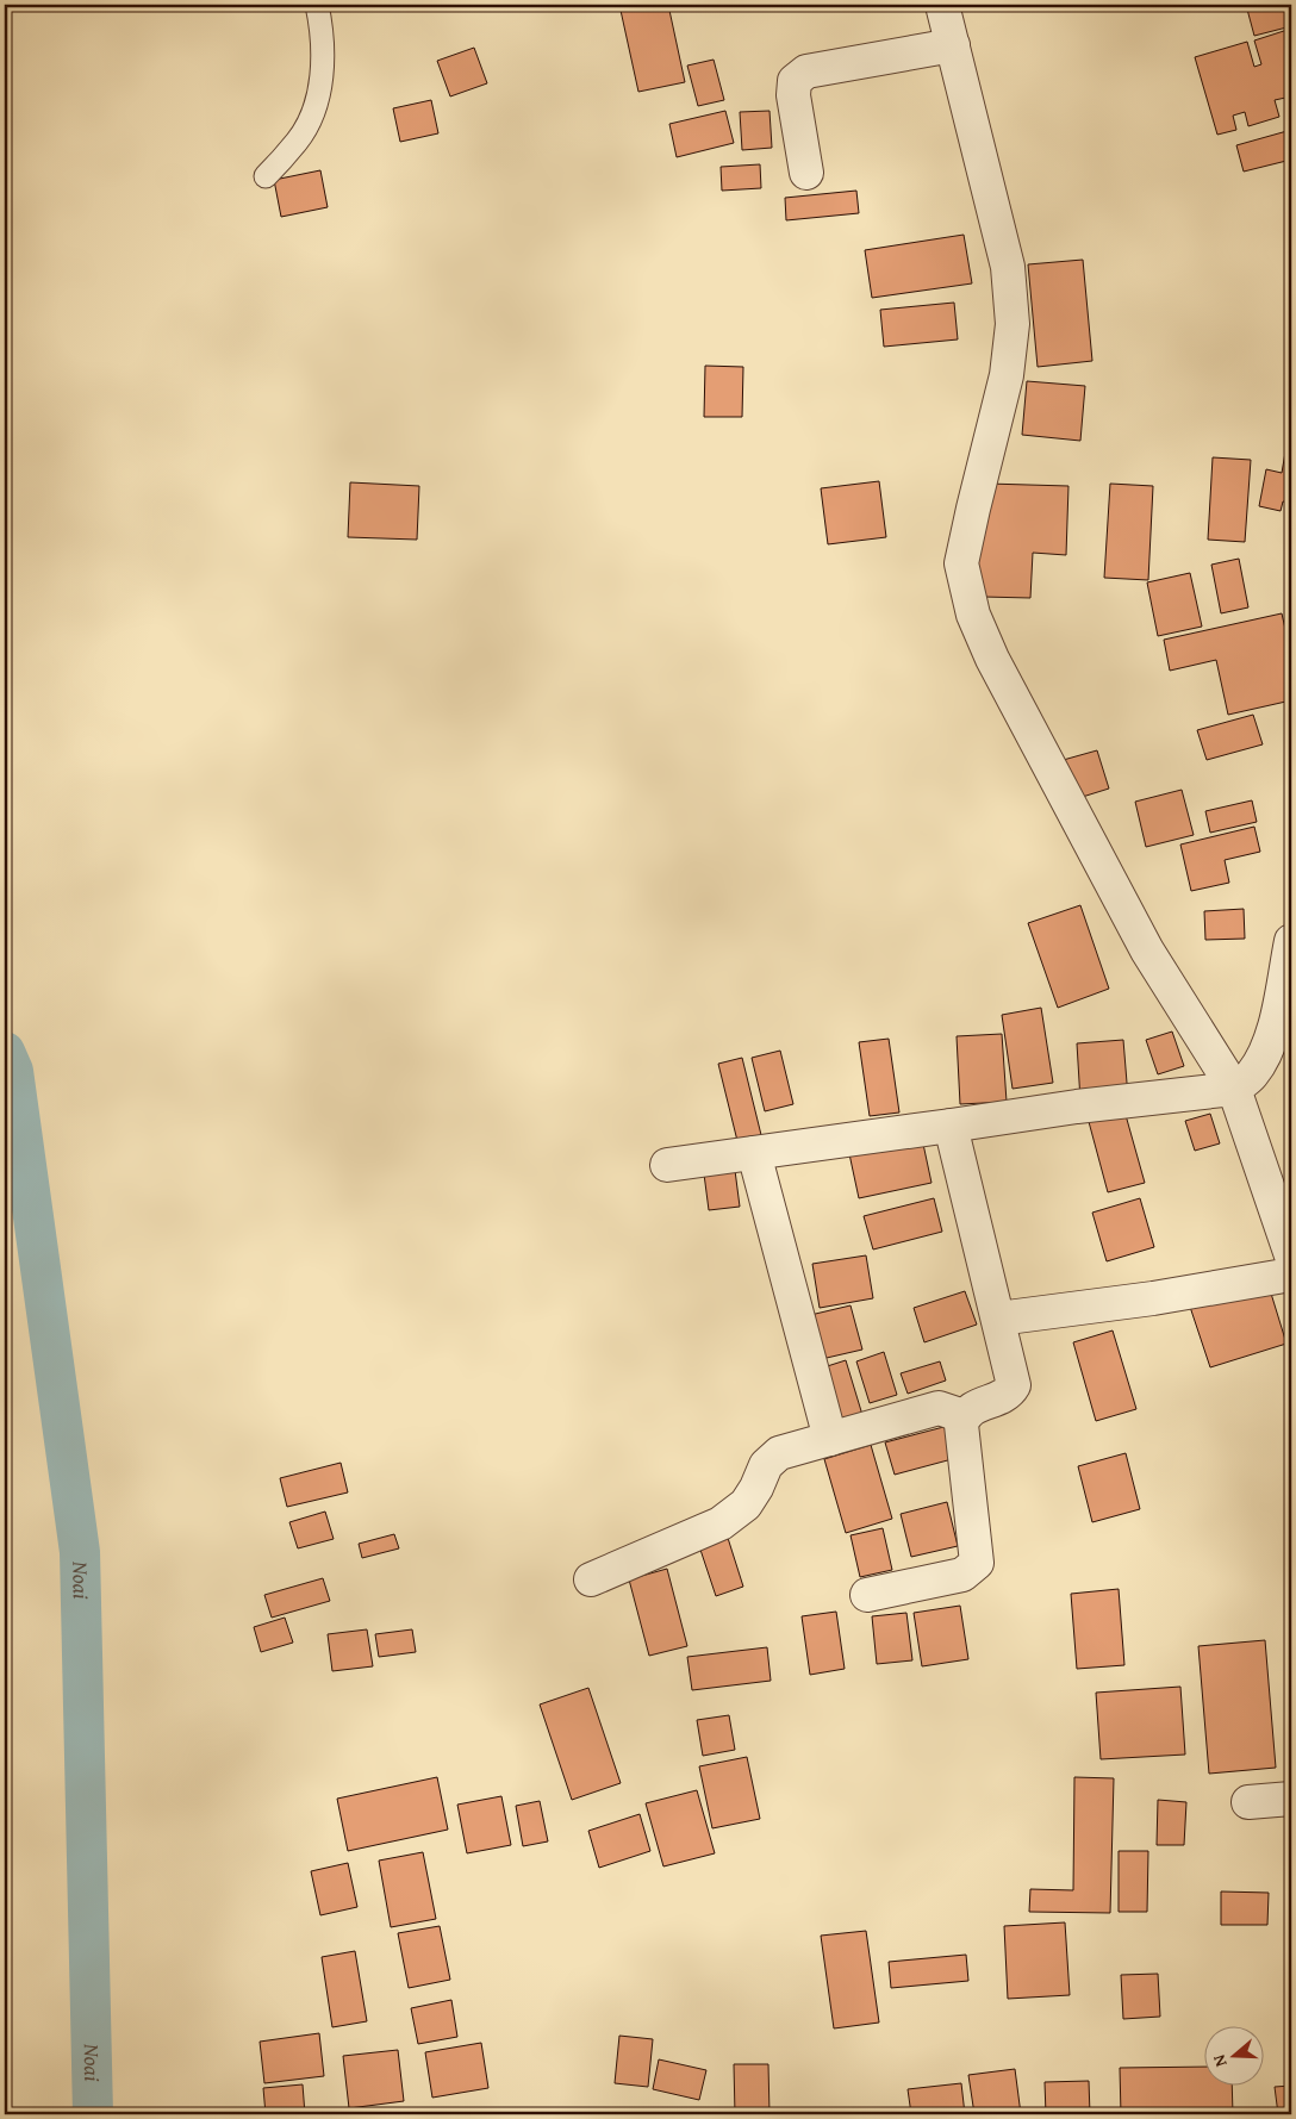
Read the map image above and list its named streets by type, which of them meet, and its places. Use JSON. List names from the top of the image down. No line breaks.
{"water":["Noai"],"north":"left"}
